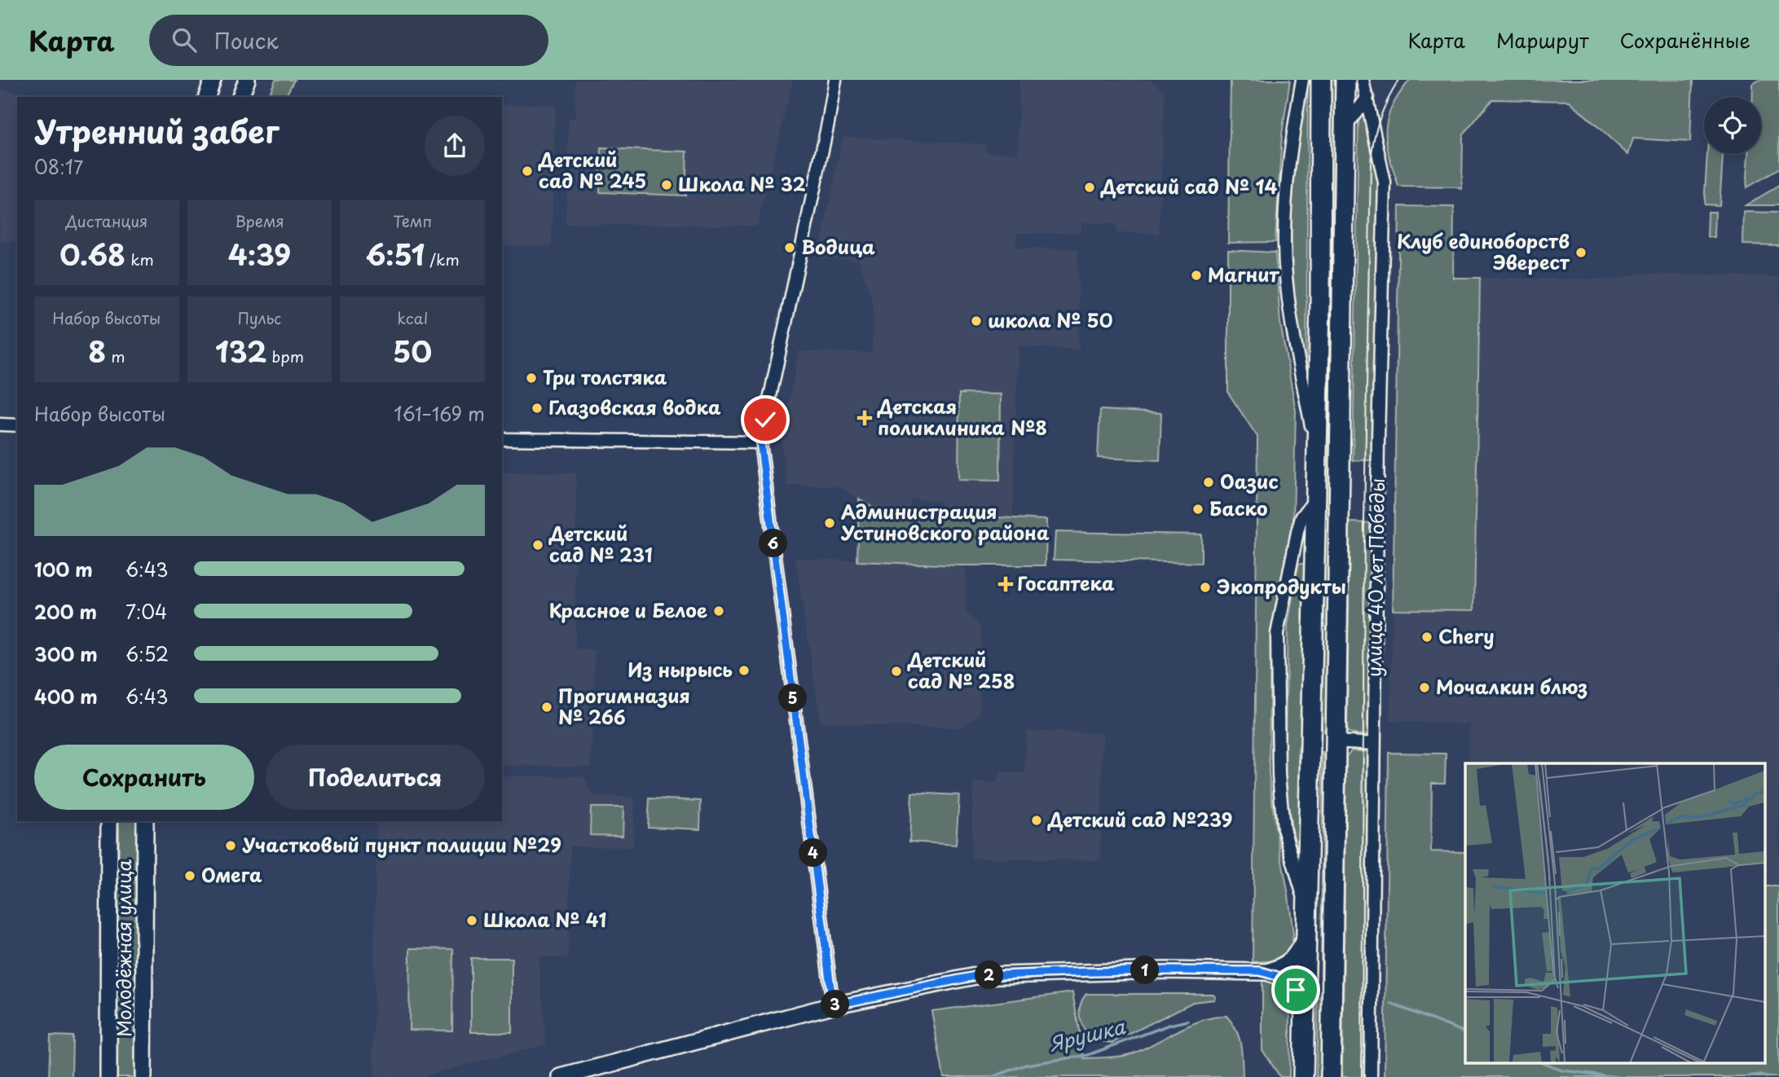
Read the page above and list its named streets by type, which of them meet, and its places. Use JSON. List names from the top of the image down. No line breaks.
{"streets":{"main road":["улица 40 лет Победы"],"street":["Молодёжная улица"]},"water":["Ярушка"],"places":{"other":["Детский сад № 245","Школа № 32","Детский сад № 14","Водица","Клуб единоборств Эверест","Магнит","школа № 50","Три толстяка","Глазовская водка","Оазис","Баско","Администрация Устиновского района","Детский сад № 231","Экопродукты","Красное и Белое","Chery","Из нырысь","Детский сад № 258","Мочалкин блюз","Прогимназия № 266","Детский сад №239","Участковый пункт полиции №29","Омега","Школа № 41"],"health":["Детская поликлиника №8","Госаптека"]},"page":{"header":"Карта","search":"Поиск","nav":["Карта","Маршрут","Сохранённые"],"heading":["Утренний забег","08:17"],"stats":[["Дистанция","0.68 km"],["Время","4:39"],["Темп","6:51 /km"],["Набор высоты","8 m"],["Пульс","132 bpm"],["kcal","50"]],"chart":["Набор высоты","161–169 m"],"pins":["6","5","4","1","2","3"],"list":[{"name":"100 m","note":"6:43"},{"name":"200 m","note":"7:04"},{"name":"300 m","note":"6:52"},{"name":"400 m","note":"6:43"}],"buttons":["Сохранить","Поделиться"]}}
